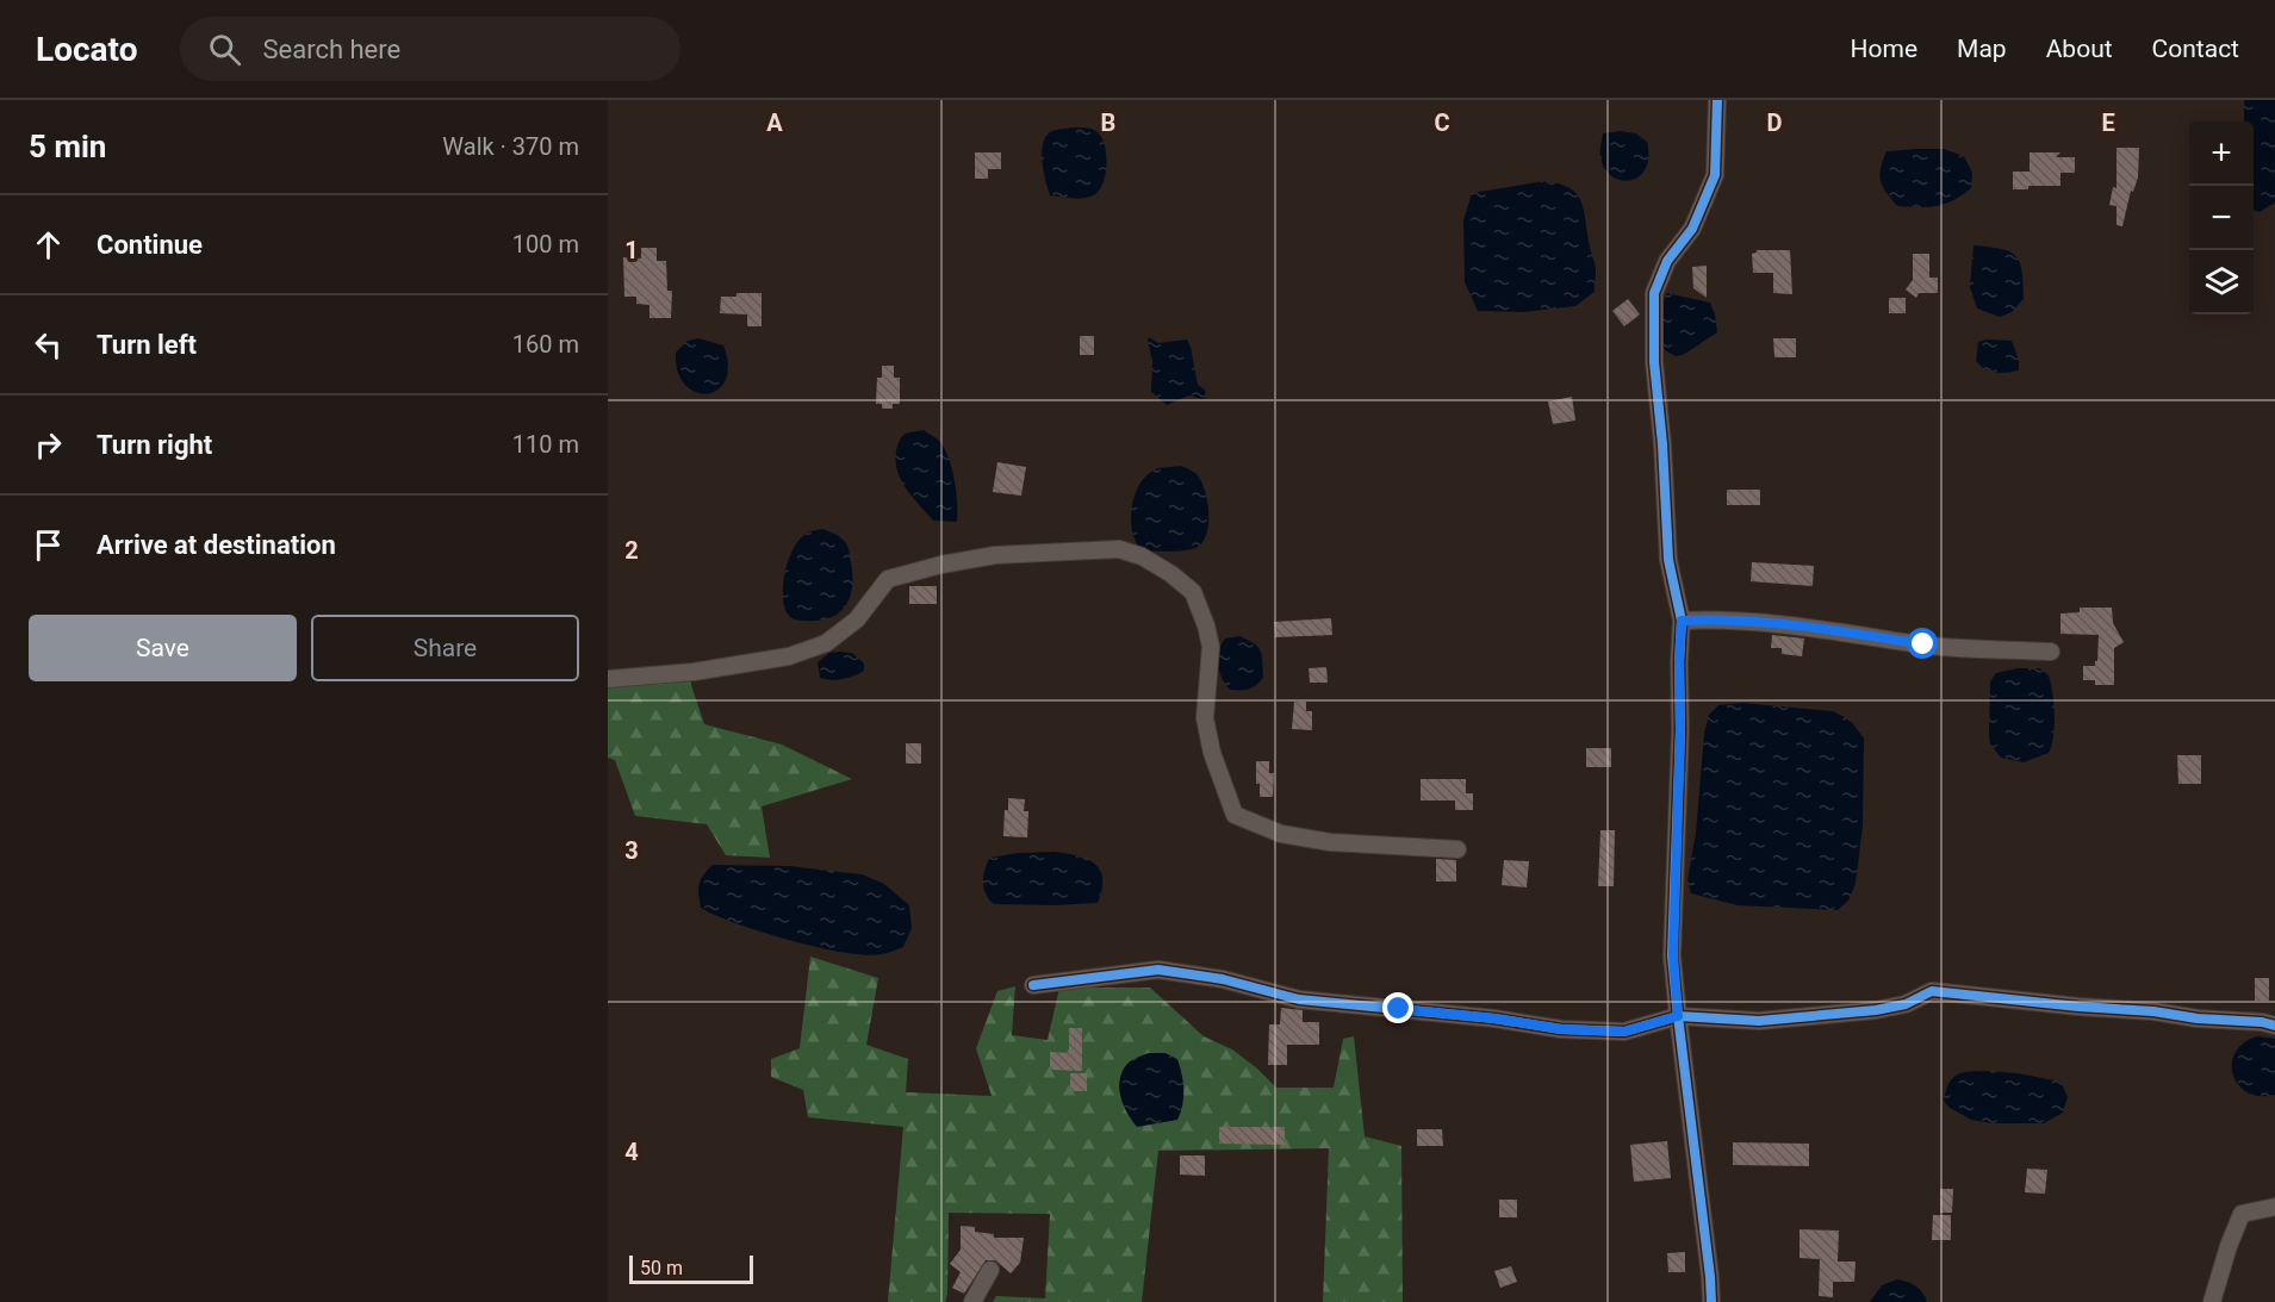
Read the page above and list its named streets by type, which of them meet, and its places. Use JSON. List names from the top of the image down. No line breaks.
{"scale_bar":"50 m","page":{"header":"Locato","search":"Search here","nav":["Home","Map","About","Contact"],"heading":["5 min","Walk · 370 m"],"map_buttons":["+","−"],"list":[["Continue","100 m"],["Turn left","160 m"],["Turn right","110 m"],"Arrive at destination"],"buttons":["Save","Share"],"scale":"50 m"},"grid":{"columns":["A","B","C","D","E"],"rows":["1","2","3","4"]}}
